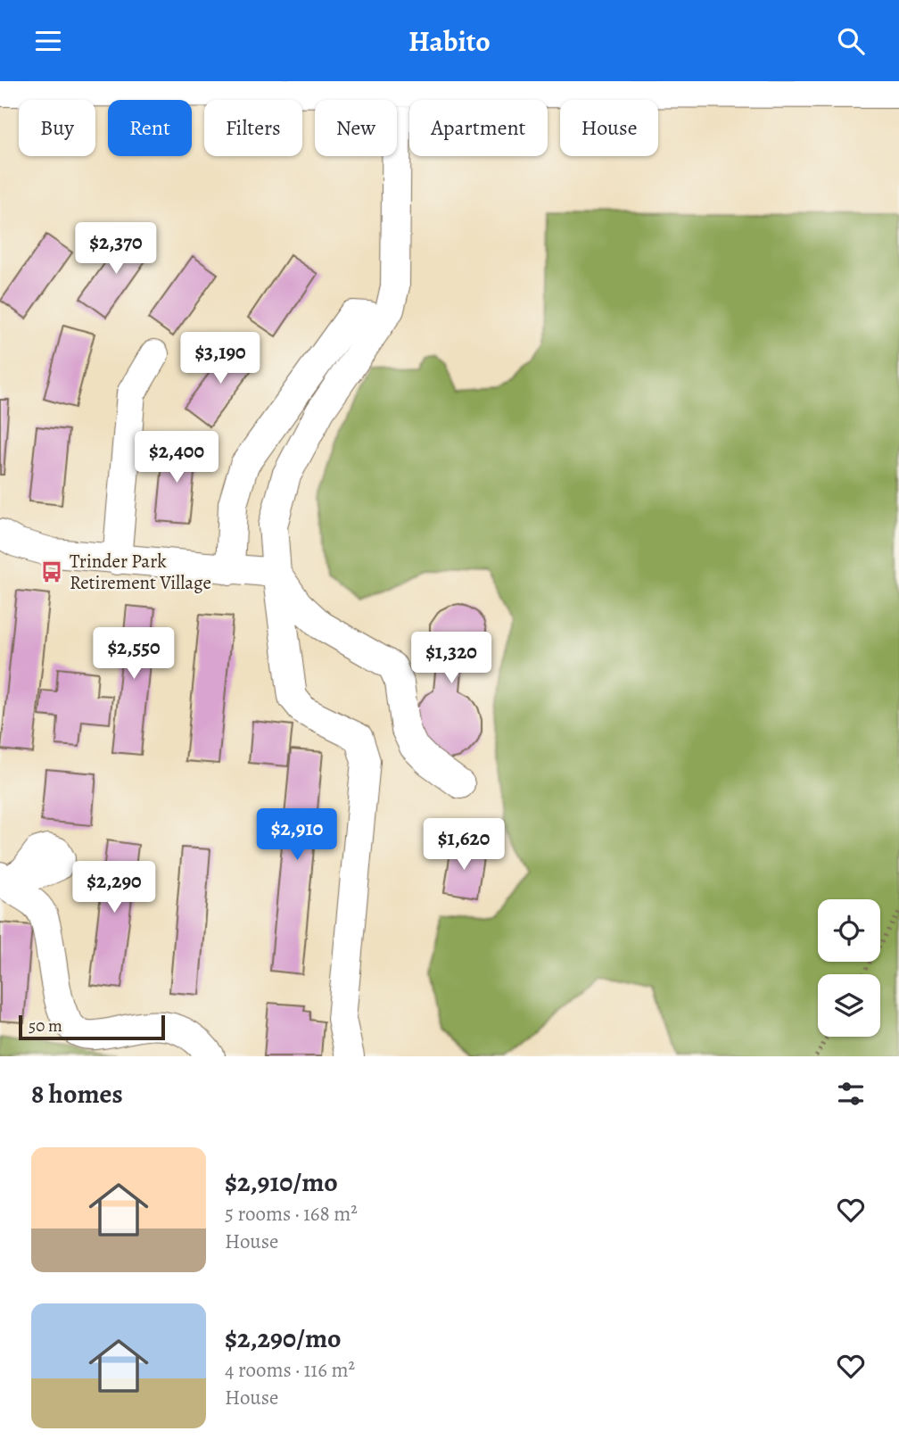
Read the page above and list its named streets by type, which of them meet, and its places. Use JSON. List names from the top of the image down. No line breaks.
{"places":{"bus stop":["Trinder Park Retirement Village"]},"scale_bar":"50 m","page":{"header":"Habito","chip":["Buy","Rent","Filters","New","Apartment","House"],"price":["$2,370","$3,190","$2,400","$2,550","$1,320","$2,910","$1,620","$2,290"],"scale":"50 m","heading":"8 homes","list":[{"name":"$2,910/mo","note":"5 rooms · 168 m² · House"},{"name":"$2,290/mo","note":"4 rooms · 116 m² · House"}]}}
